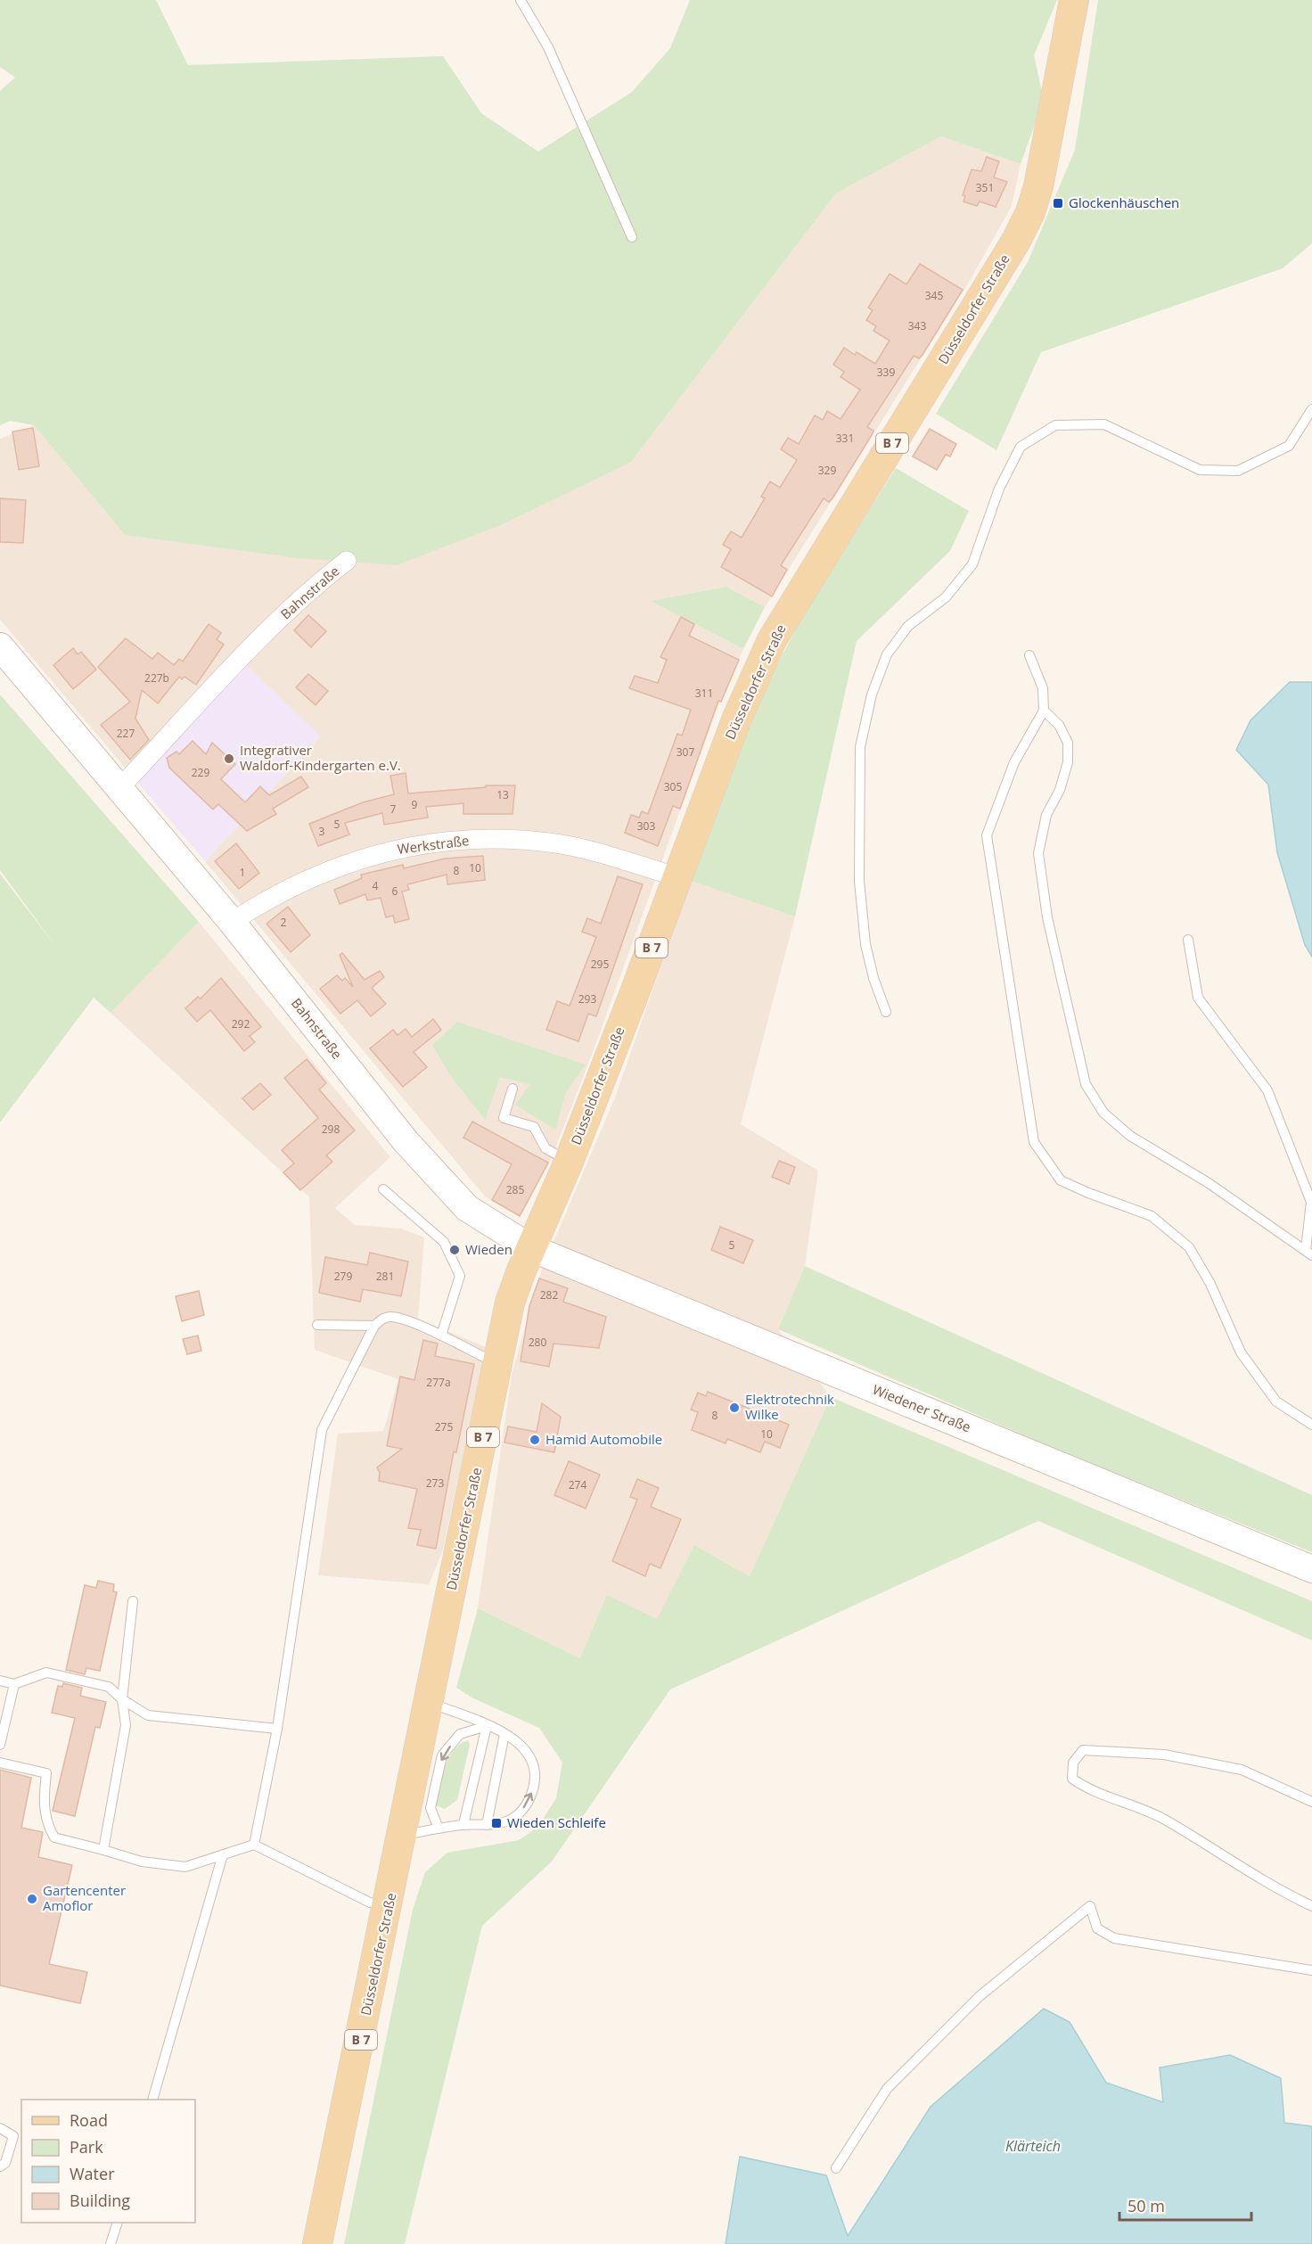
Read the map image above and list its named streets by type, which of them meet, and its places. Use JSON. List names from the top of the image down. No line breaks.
{"streets":{"main road":["Düsseldorfer Straße","B 7","Bahnstraße","Wiedener Straße"],"street":["Werkstraße"]},"crossings":[["Düsseldorfer Straße","Bahnstraße"],["Düsseldorfer Straße","Werkstraße"],["Düsseldorfer Straße","Wiedener Straße"],["Bahnstraße","Werkstraße"],["Bahnstraße","Wiedener Straße"]],"water":["Klärteich"],"places":{"transit":["Glockenhäuschen","Wieden Schleife"],"other":["Integrativer Waldorf-Kindergarten e.V.","Wieden","Elektrotechnik Wilke","Hamid Automobile","Gartencenter Amoflor"]},"house_numbers":["351","345","343","339","331","329","227b","311","227","307","229","305","13","9","7","5","303","3","10","8","1","4","6","2","295","293","292","298","285","5","279","281","282","280","277a","8","275","10","273","274"],"legend":["Road","Park","Water","Building"],"scale_bar":"50 m"}
